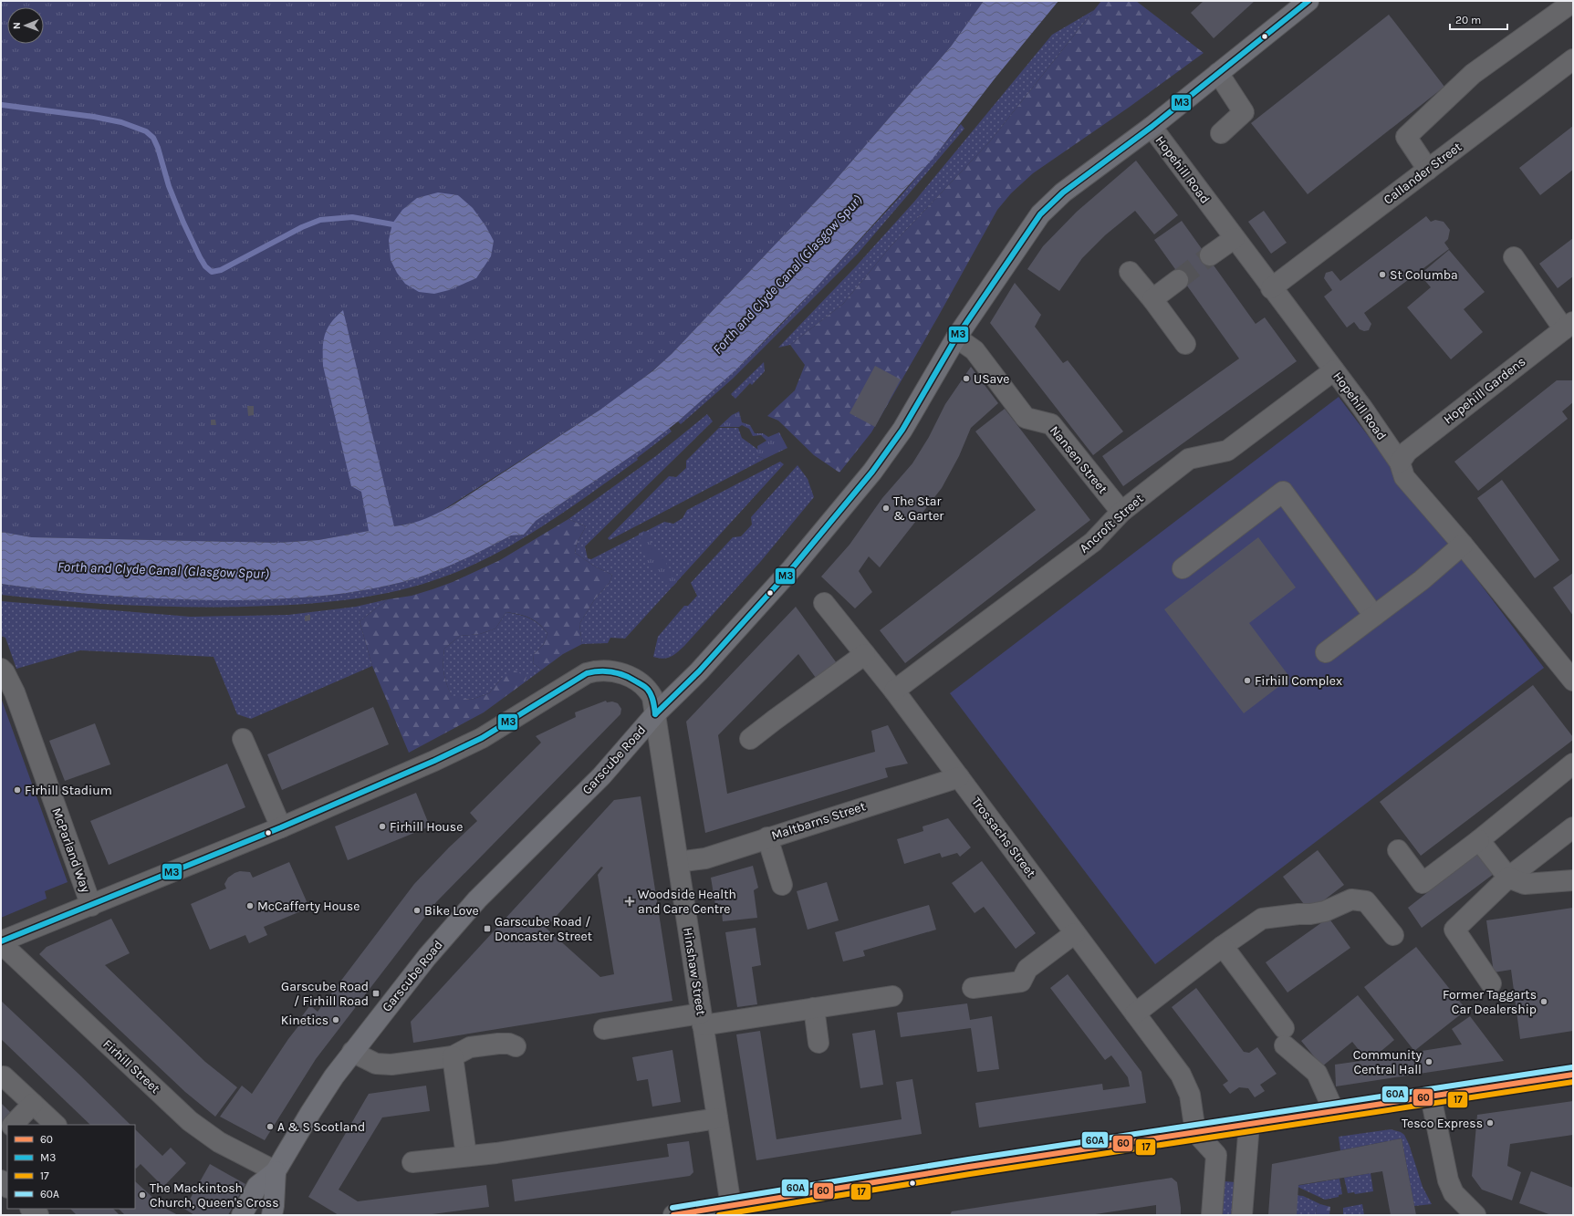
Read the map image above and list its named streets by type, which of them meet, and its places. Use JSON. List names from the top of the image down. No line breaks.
{"streets":{"main road":["Garscube Road"],"street":["Hopehill Road","Callander Street","Hopehill Gardens","Nansen Street","Ancroft Street","Maltbarns Street","Trossachs Street","McParland Way","Hinshaw Street","Firhill Street"]},"crossings":[["Hopehill Road","Callander Street"],["Hopehill Road","Hopehill Gardens"],["Hopehill Road","Ancroft Street"],["Hopehill Road","Garscube Road"],["Nansen Street","Ancroft Street"],["Nansen Street","Garscube Road"],["Ancroft Street","Trossachs Street"],["Garscube Road","Hinshaw Street"],["Garscube Road","Firhill Street"],["Maltbarns Street","Trossachs Street"],["Maltbarns Street","Hinshaw Street"],["McParland Way","Hinshaw Street"],["Hinshaw Street","Firhill Street"]],"water":["Forth and Clyde Canal (Glasgow Spur)"],"places":{"other":["St Columba","USave","The Star & Garter","Firhill Complex","Firhill Stadium","Firhill House","McCafferty House","Bike Love","Former Taggarts Car Dealership","Kinetics","Community Central Hall","Tesco Express","A & S Scotland","The Mackintosh Church, Queen's Cross"],"health":["Woodside Health and Care Centre"],"transit":["Garscube Road / Doncaster Street","Garscube Road / Firhill Road"]},"lines":["transit line M3","transit line 60A","transit line 60","transit line 17"],"legend":["60","M3","17","60A"],"scale_bar":"20 m","north":"left"}
